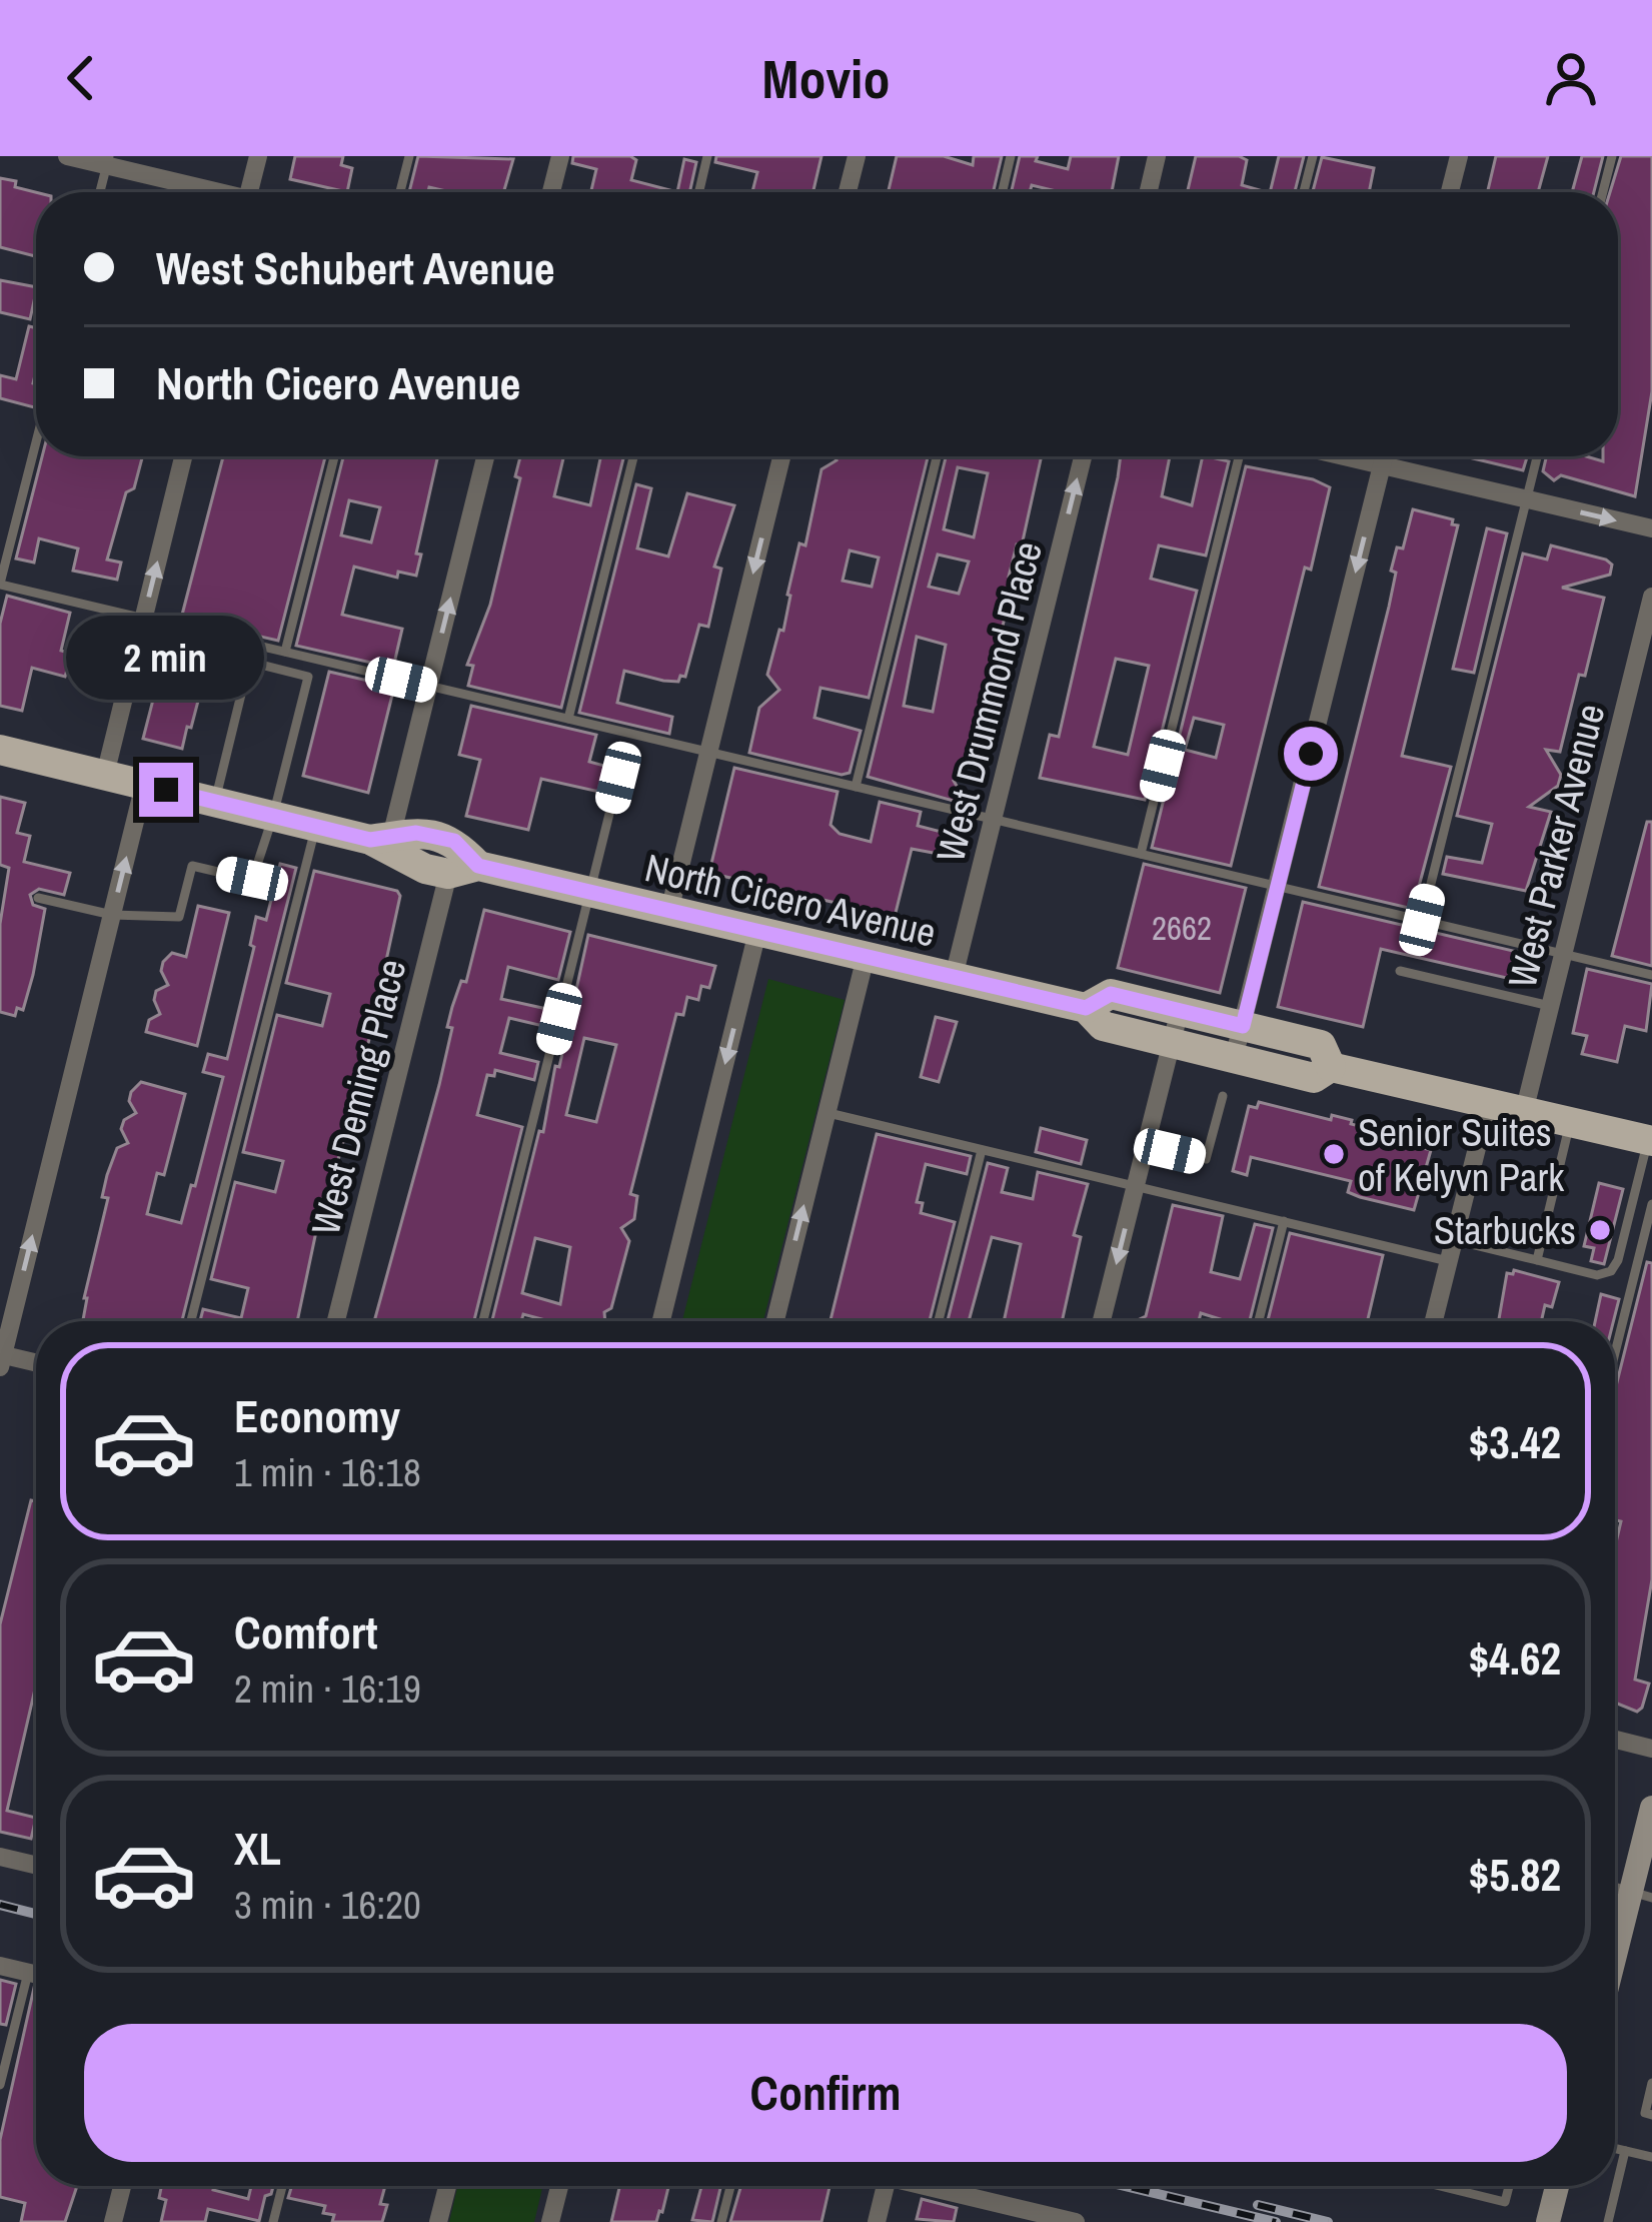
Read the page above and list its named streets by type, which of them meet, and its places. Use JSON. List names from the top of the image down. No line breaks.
{"streets":{"main road":["North Cicero Avenue"],"street":["West Drummond Place","West Parker Avenue","West Deming Place"]},"crossings":[["West Drummond Place","North Cicero Avenue"],["West Parker Avenue","North Cicero Avenue"],["North Cicero Avenue","West Deming Place"]],"one_way":["West Drummond Place"],"places":["Senior Suites of Kelyvn Park","Starbucks"],"house_numbers":["2662"],"page":{"header":"Movio","banner":["West Schubert Avenue","North Cicero Avenue"],"bubble":"2 min","list":[{"name":"Economy","note":"1 min · 16:18","value":"$3.42"},{"name":"Comfort","note":"2 min · 16:19","value":"$4.62"},{"name":"XL","note":"3 min · 16:20","value":"$5.82"}],"buttons":"Confirm"}}
